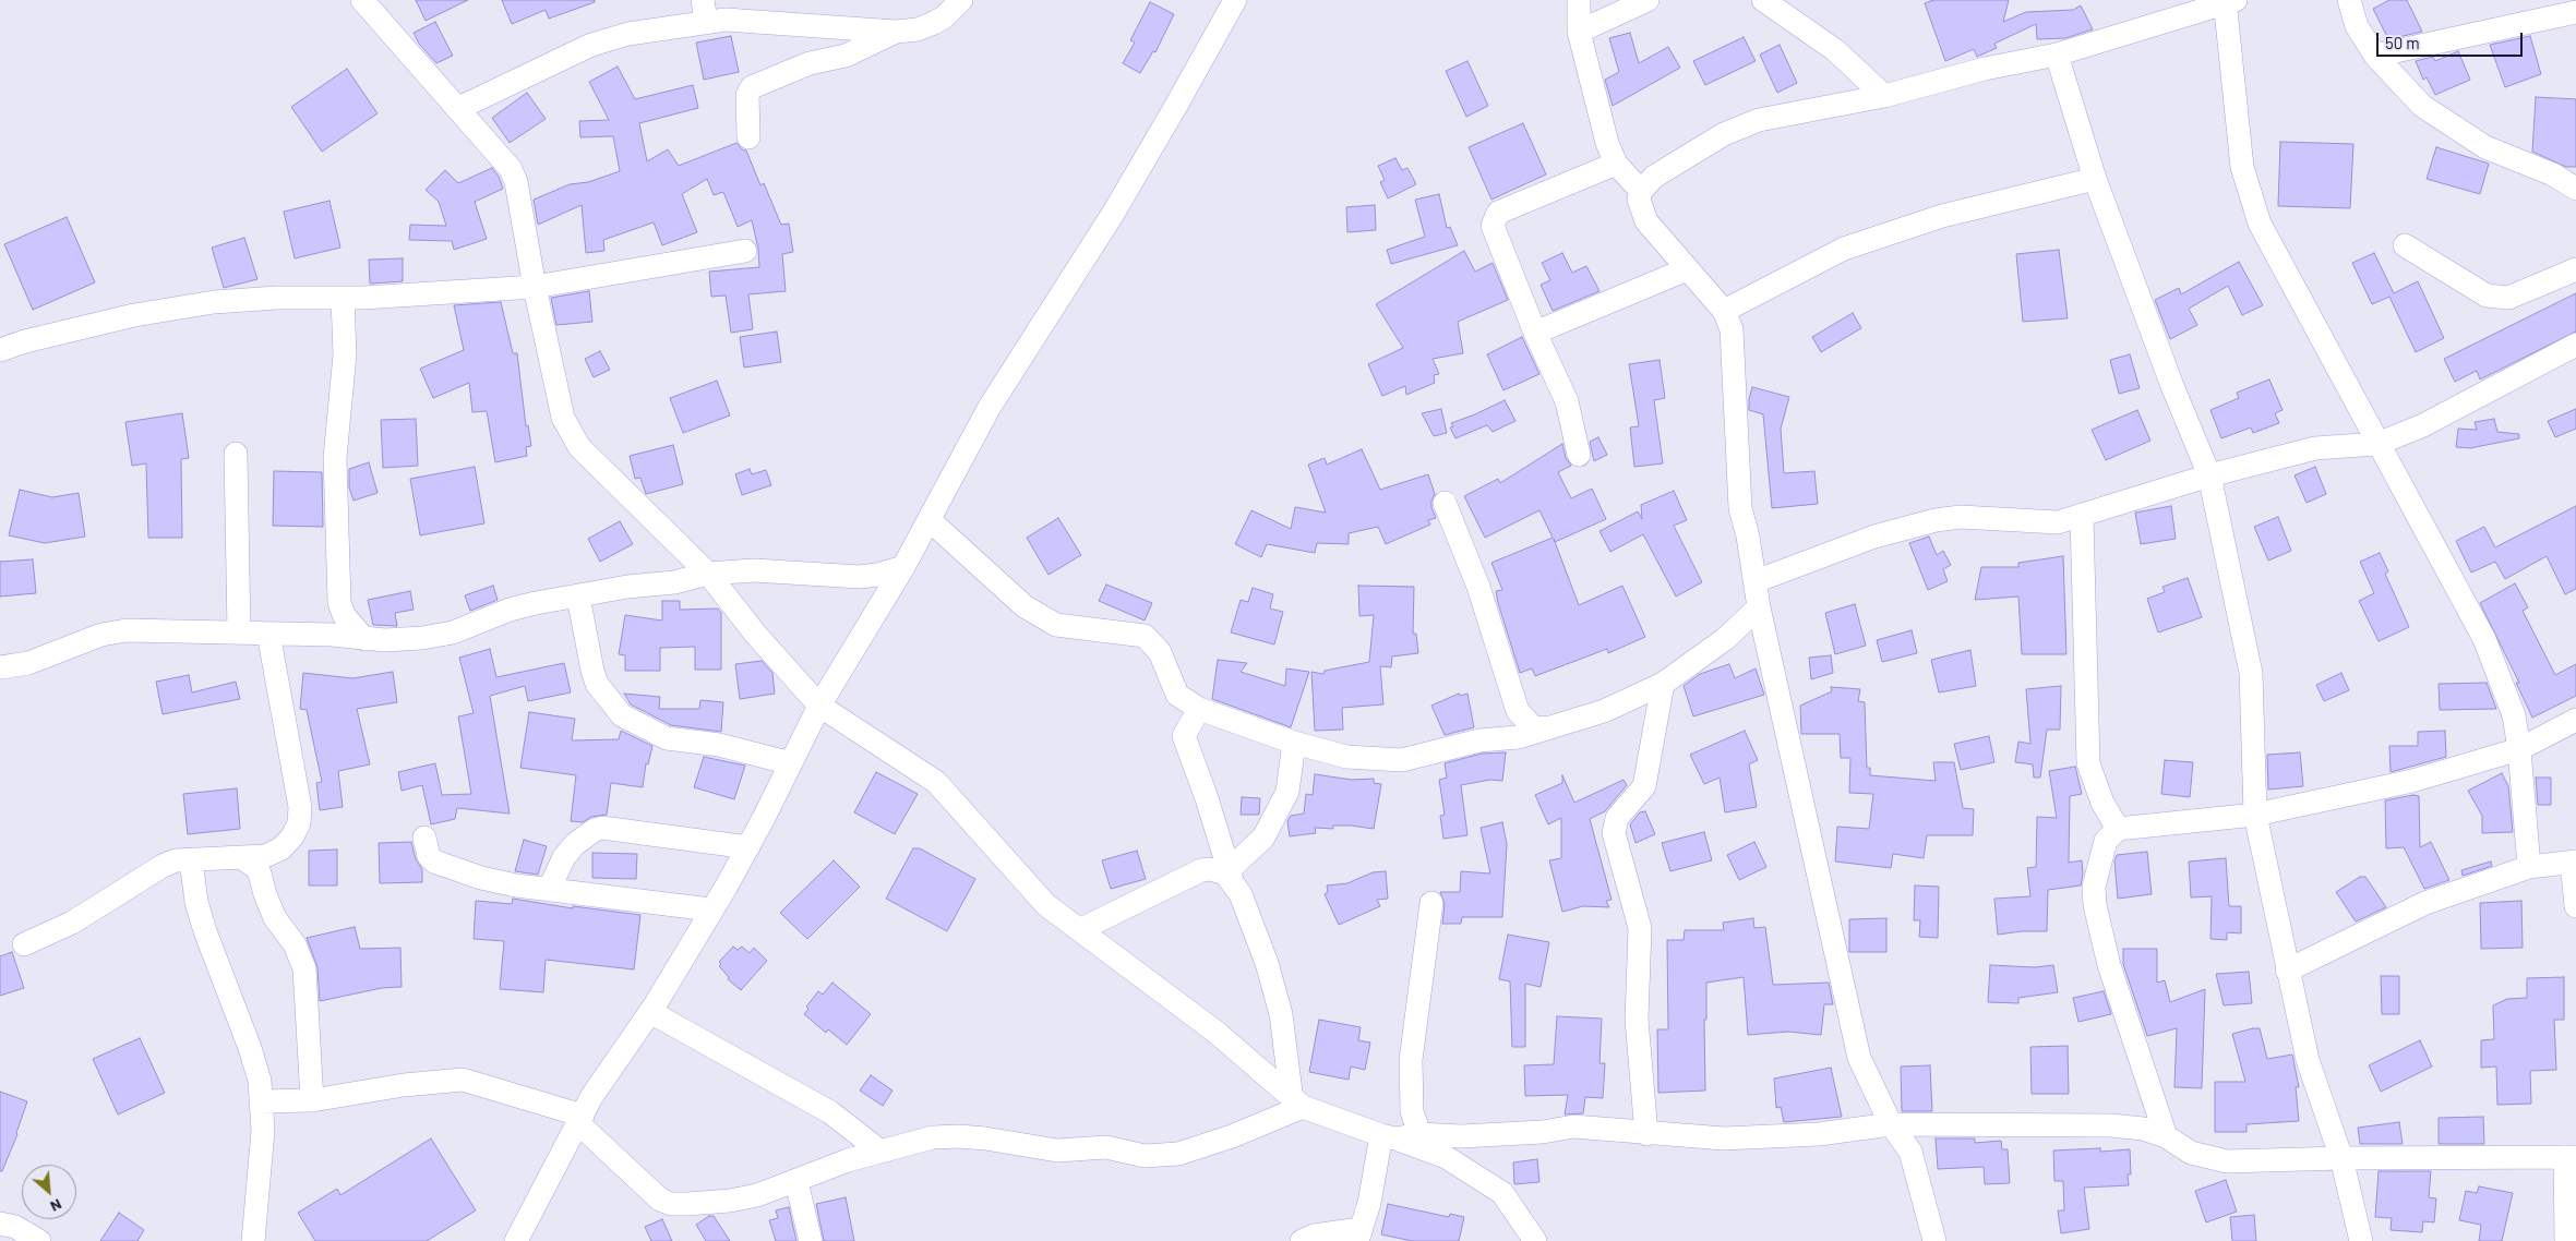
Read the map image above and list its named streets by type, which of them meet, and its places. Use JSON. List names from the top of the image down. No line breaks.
{"scale_bar":"50 m","north":"bottom right"}
